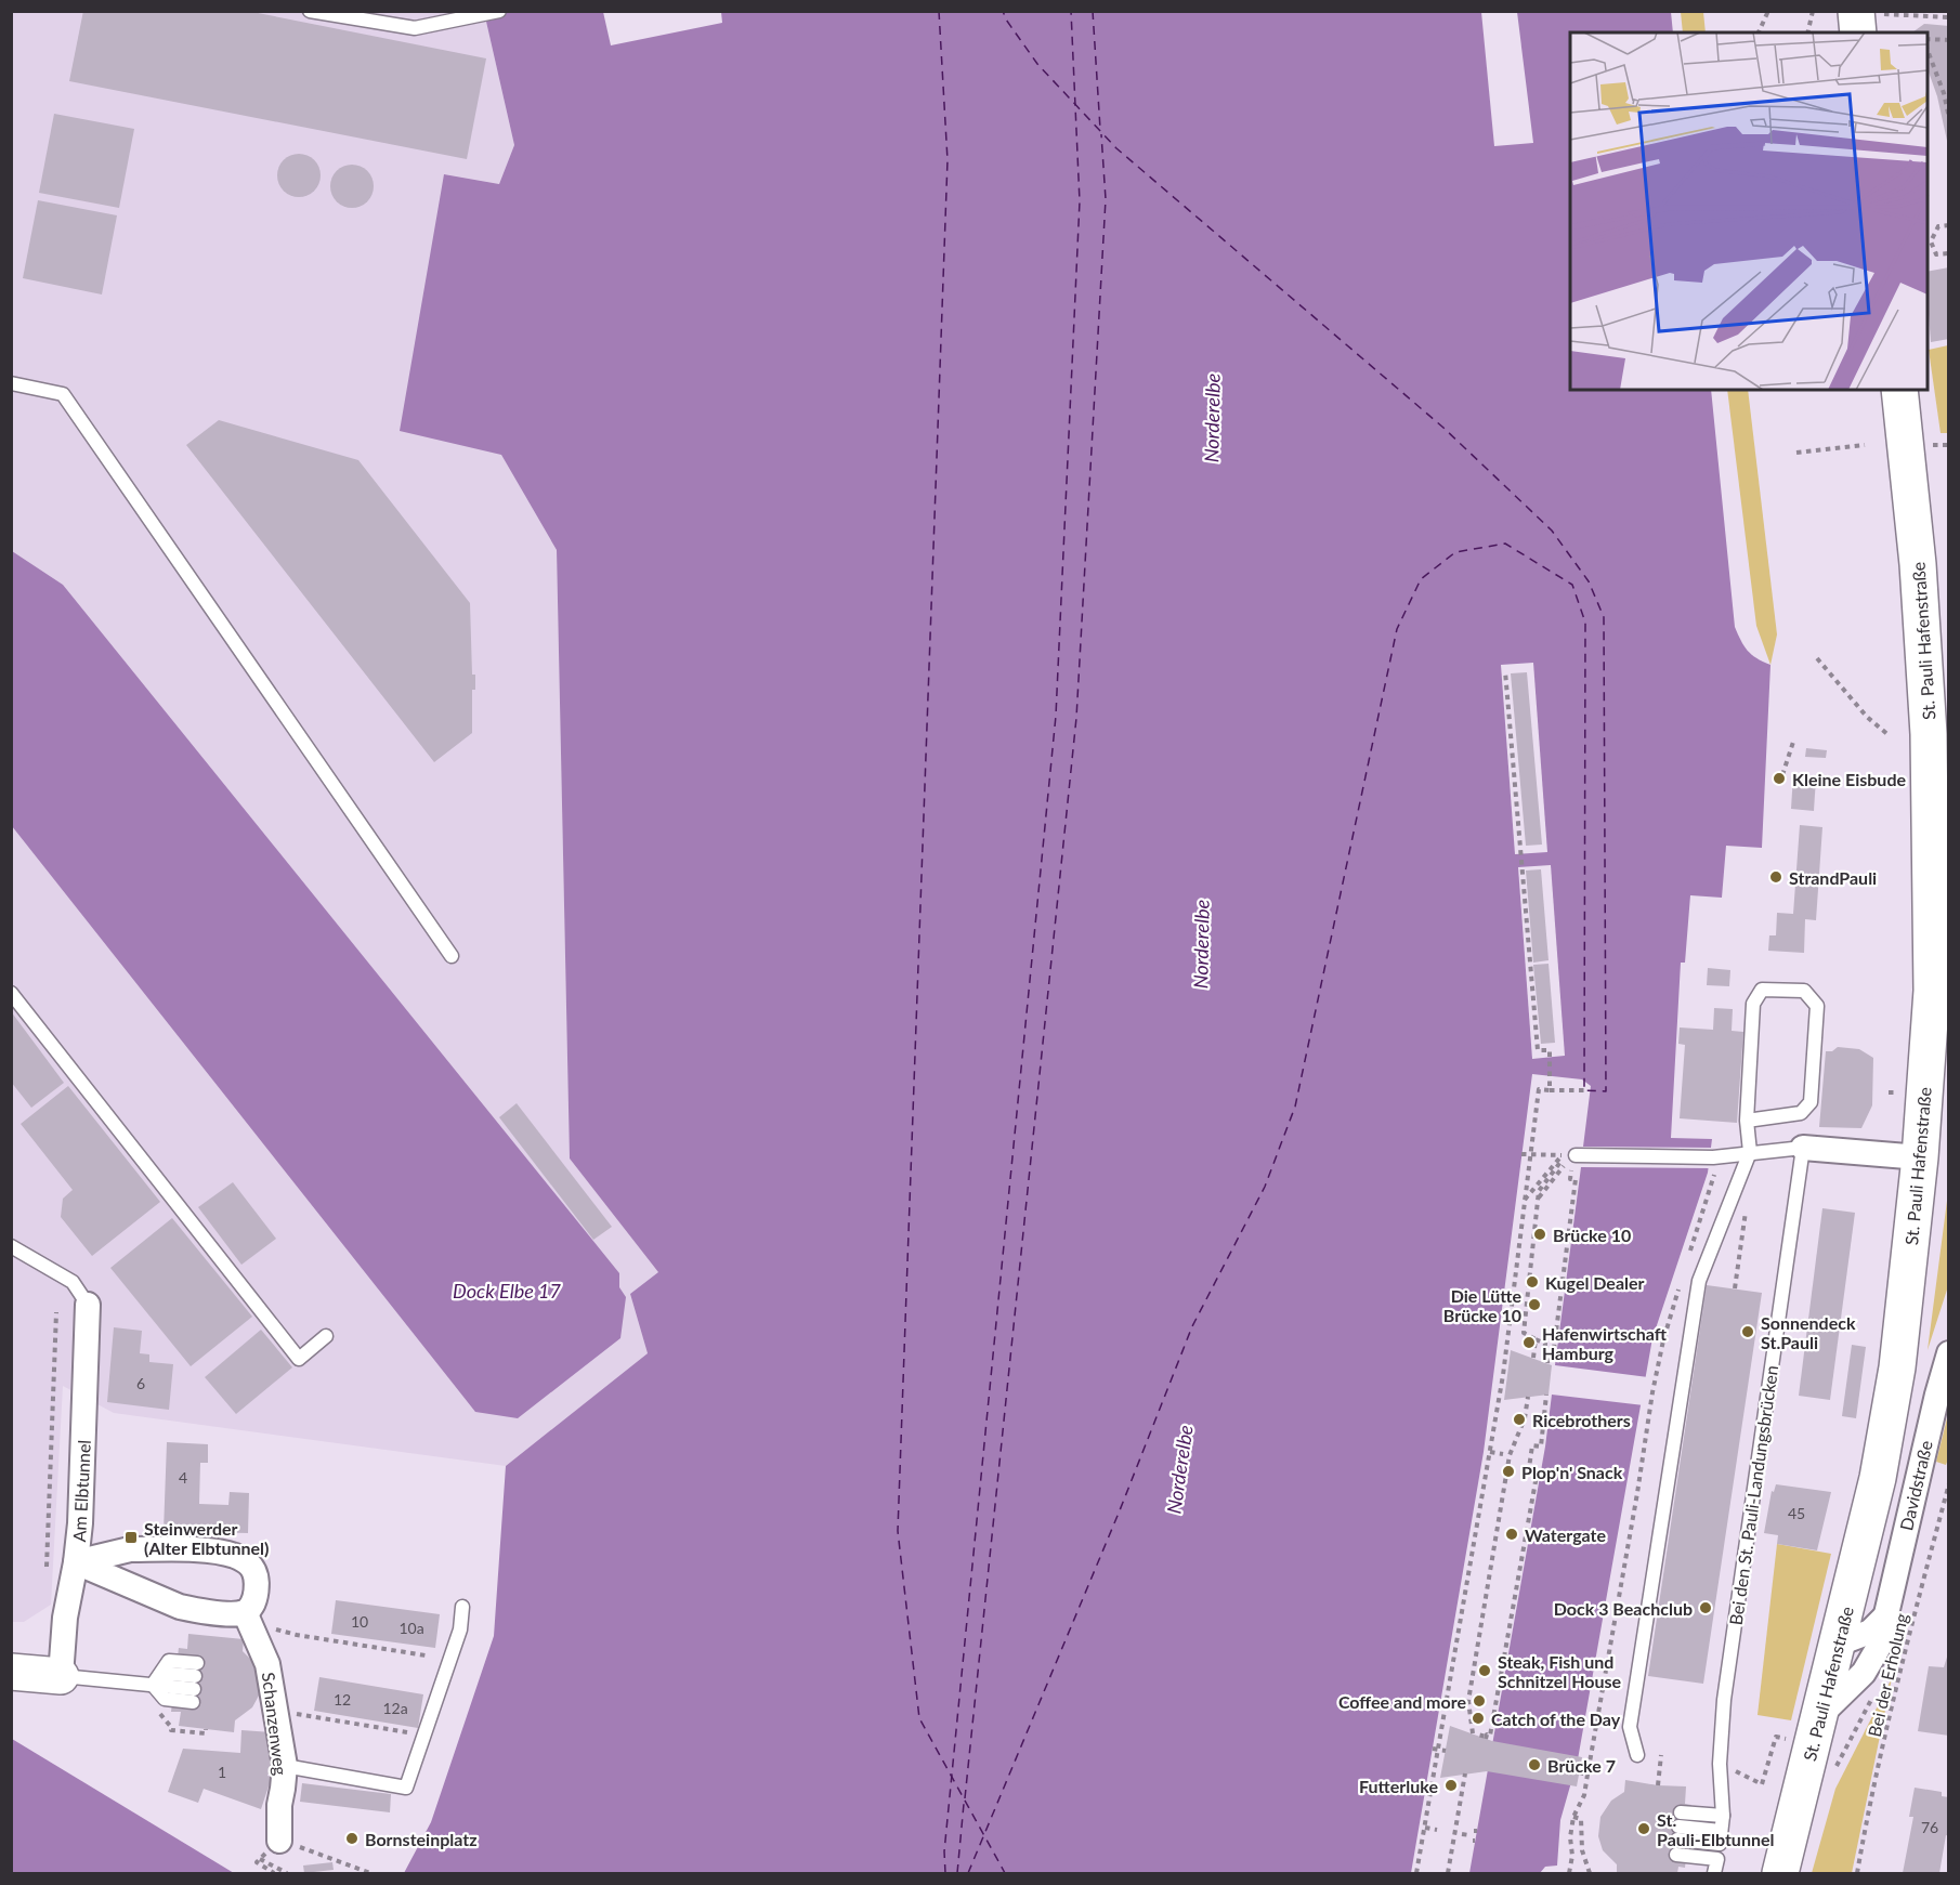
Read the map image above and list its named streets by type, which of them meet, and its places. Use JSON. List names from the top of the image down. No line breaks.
{"streets":{"main road":["St. Pauli Hafenstraße"],"street":["Davidstraße","Am Elbtunnel","Schanzenweg"],"lane":["Bei den St. Pauli-Landungsbrücken"],"path":["Bei der Erholung"]},"crossings":[["St. Pauli Hafenstraße","Davidstraße"]],"water":["Norderelbe","Dock Elbe 17"],"places":{"other":["Kleine Eisbude","StrandPauli","Brücke 10","Kugel Dealer","Die Lütte Brücke 10","Sonnendeck St.Pauli","Hafenwirtschaft Hamburg","Ricebrothers","Plop'n' Snack","Watergate","Dock 3 Beachclub","Steak, Fish und Schnitzel House","Coffee and more","Catch of the Day","Brücke 7","Futterluke","St. Pauli-Elbtunnel","Bornsteinplatz"],"transit":["Steinwerder (Alter Elbtunnel)"]},"house_numbers":["6","4","45","10","10a","12","12a","1","76"]}
